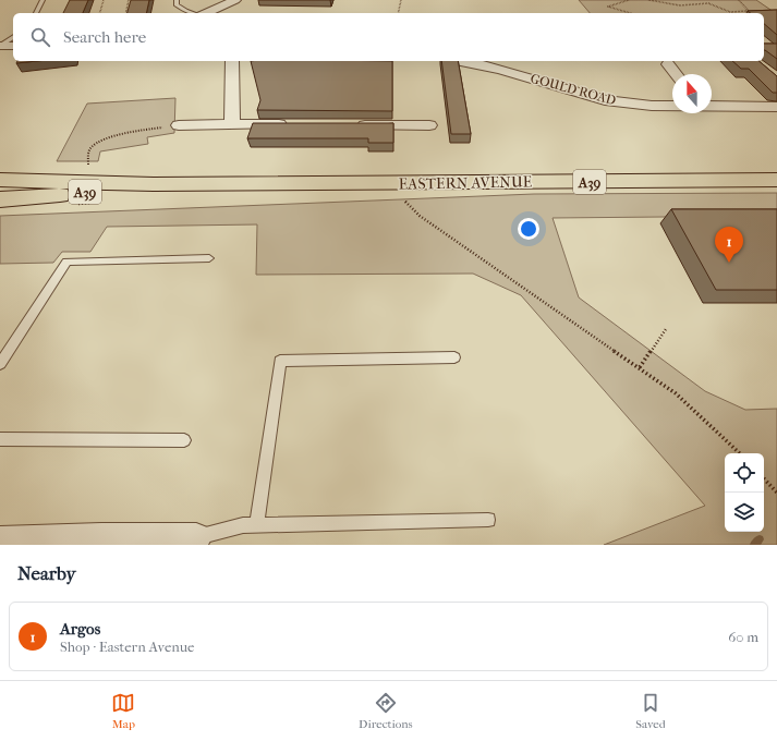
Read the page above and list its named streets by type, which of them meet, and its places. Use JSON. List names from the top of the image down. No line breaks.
{"streets":{"main road":["A39","EASTERN AVENUE"],"street":["GOULD ROAD"]},"north":"top","page":{"search":"Search here","pins":"1","heading":"Nearby","list":[{"mark":"1","name":"Argos","note":"Shop · Eastern Avenue","value":"60 m"}],"nav":["Map","Directions","Saved"]}}
